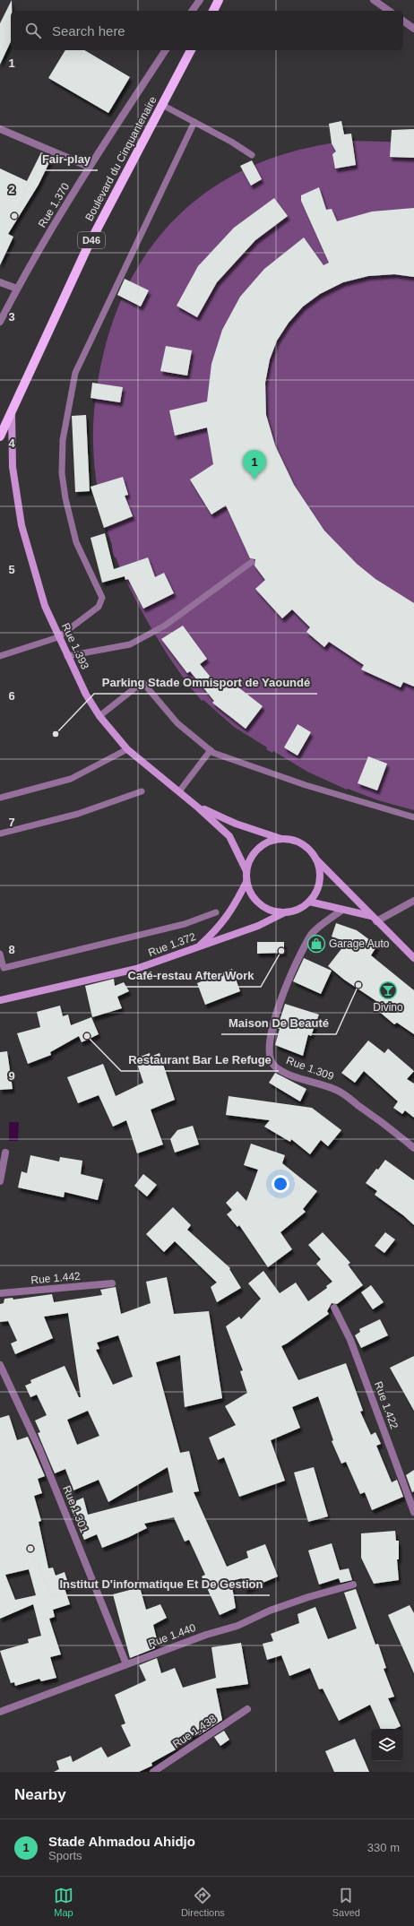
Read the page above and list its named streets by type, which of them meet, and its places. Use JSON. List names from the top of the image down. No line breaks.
{"streets":{"main road":["Boulevard du Cinquantenaire","D46","Rue 1.393","Rue 1.372"],"street":["Rue 1.370","Rue 1.309","Rue 1.442","Rue 1.422","Rue 1.301","Rue 1.440","Rue 1.438"]},"crossings":[["Boulevard du Cinquantenaire","Rue 1.393"],["Rue 1.393","Rue 1.372"],["Rue 1.301","Rue 1.440"]],"places":{"other":["Fair-play","Parking Stade Omnisport de Yaoundé","Café-restau After Work","Maison De Beauté","Restaurant Bar Le Refuge","Institut D'informatique Et De Gestion"],"shop":["Garage Auto"],"bar":["Divino"]},"page":{"search":"Search here","pins":"1","heading":"Nearby","list":[{"mark":"1","name":"Stade Ahmadou Ahidjo","note":"Sports","value":"330 m"}],"nav":["Map","Directions","Saved"]},"grid":{"rows":["1","2","3","4","5","6","7","8","9"]}}
